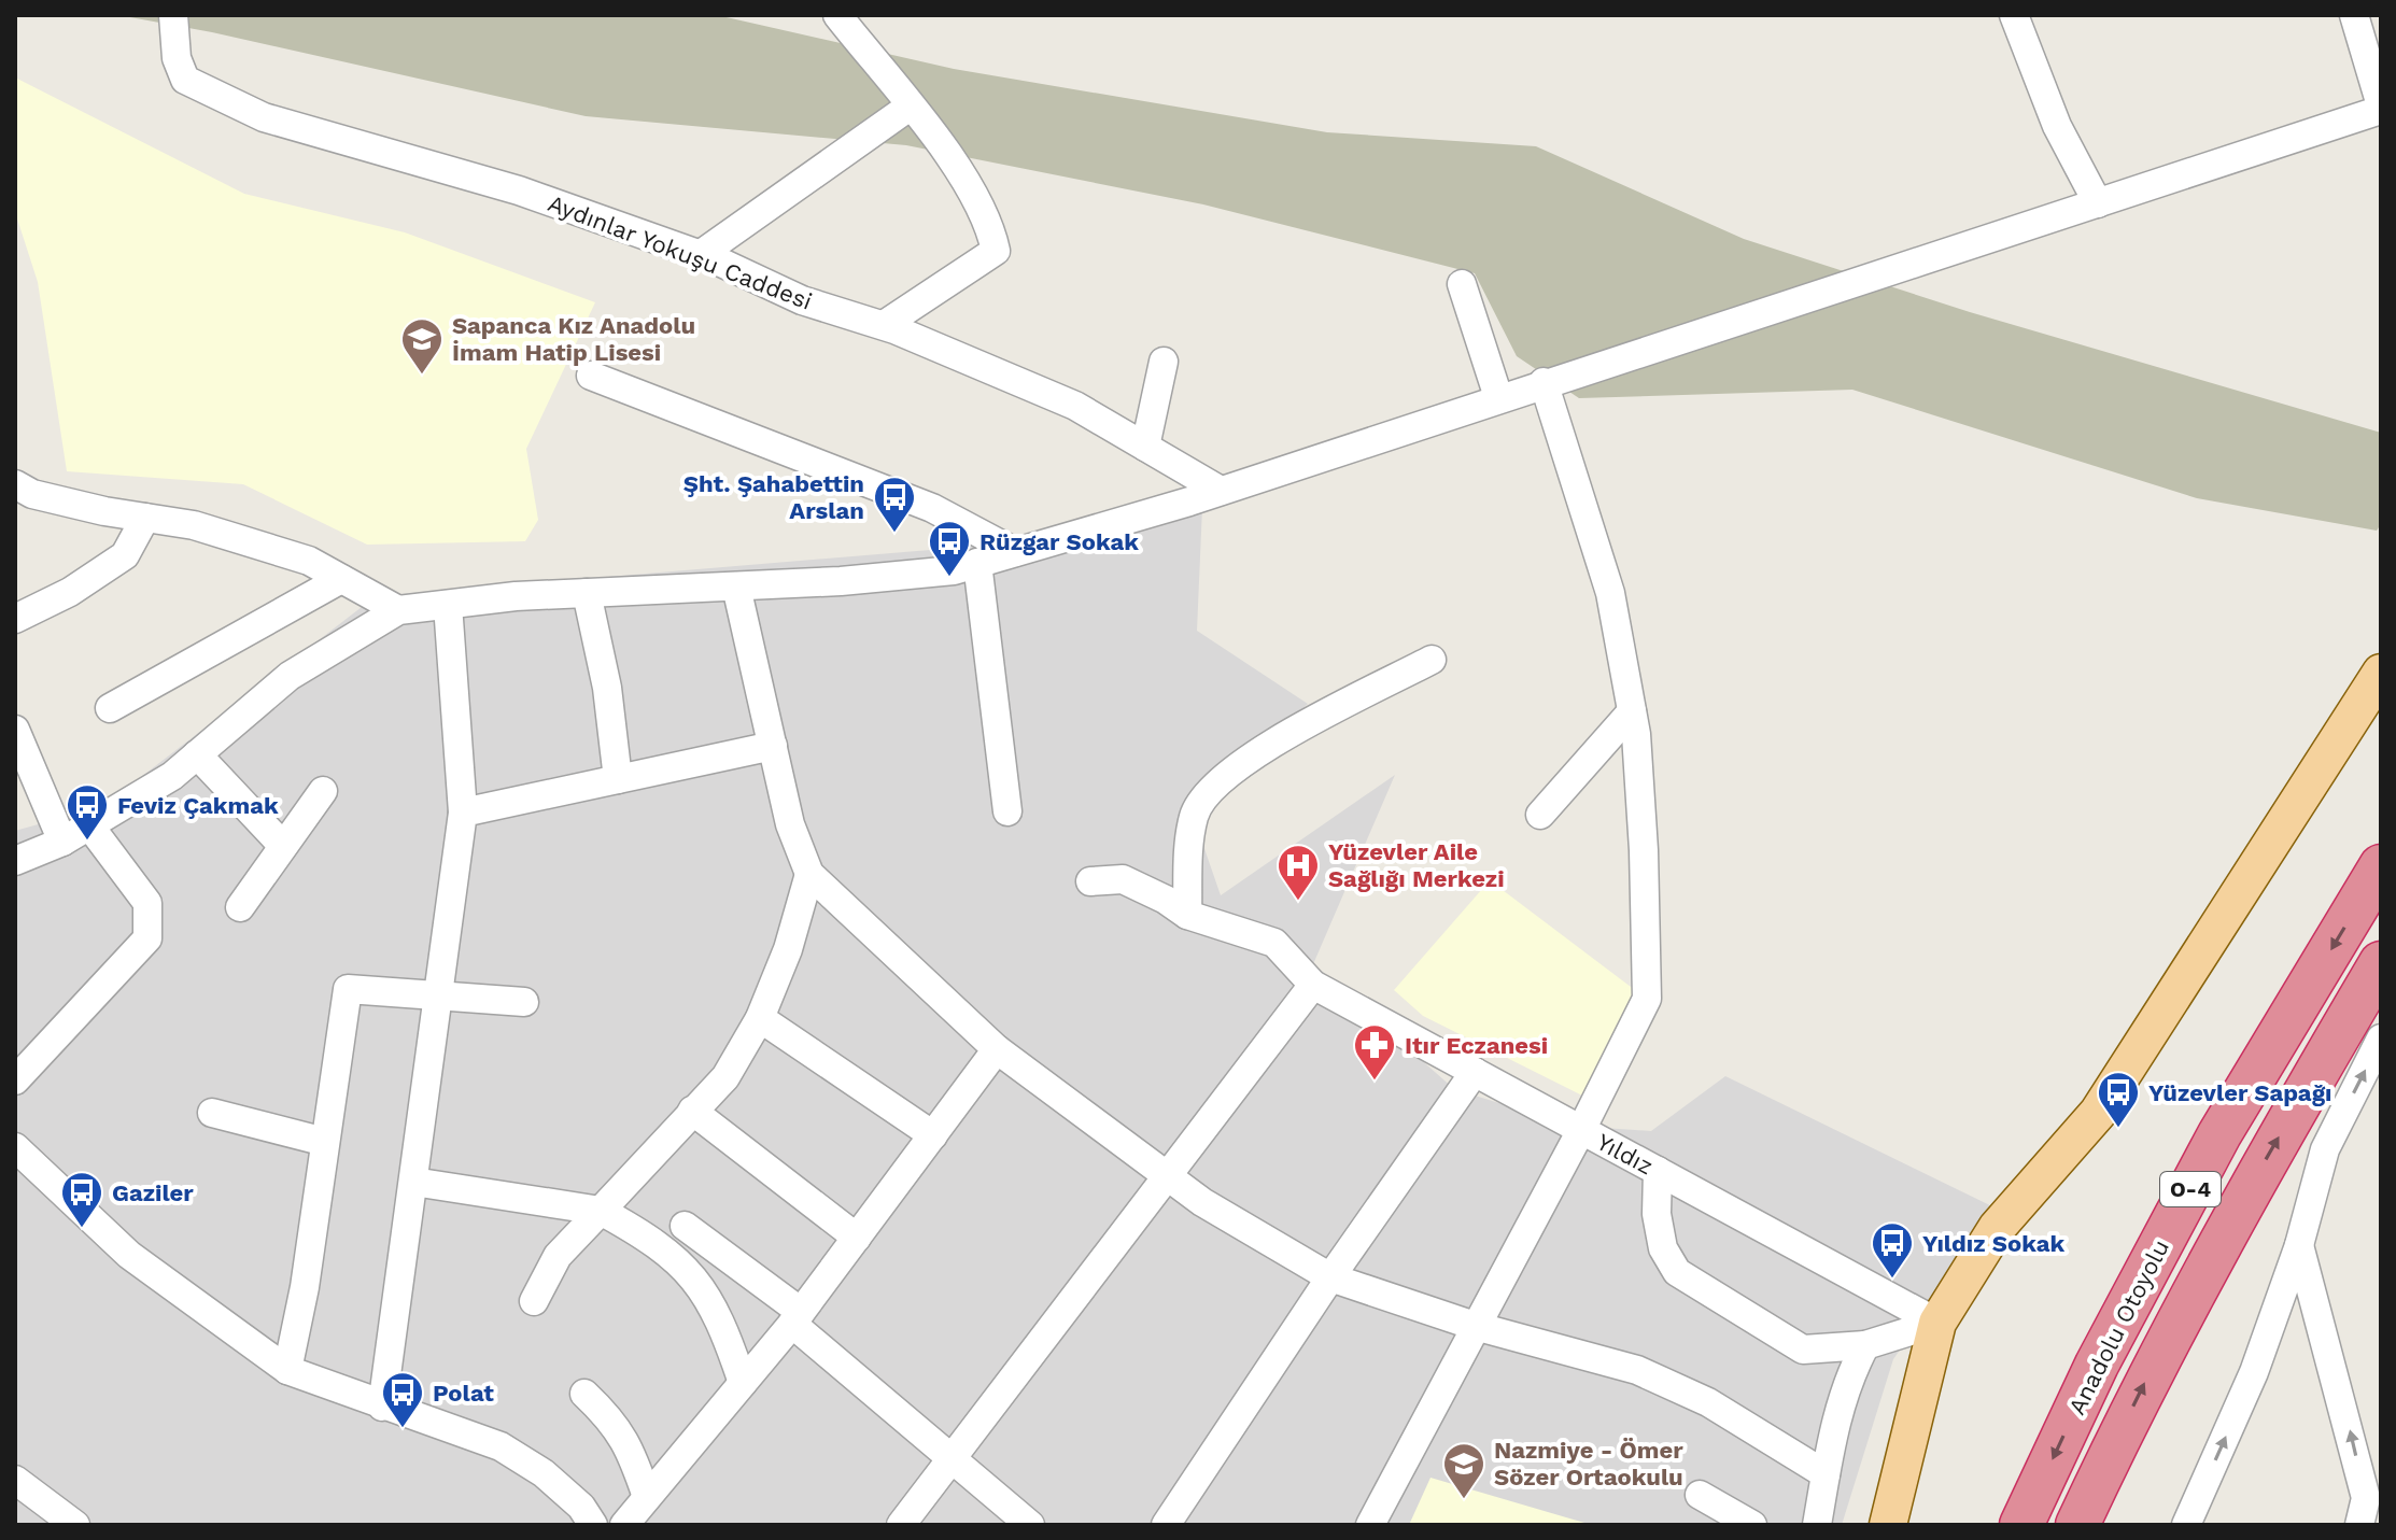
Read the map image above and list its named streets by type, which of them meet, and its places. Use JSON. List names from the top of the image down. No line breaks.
{"streets":{"highway":["O-4","Anadolu Otoyolu"],"street":["Aydınlar Yokuşu Caddesi","Yıldız"]},"places":{"school or university":["Sapanca Kız Anadolu İmam Hatip Lisesi","Nazmiye - Ömer Sözer Ortaokulu"],"bus stop":["Şht. Şahabettin Arslan","Rüzgar Sokak","Feviz Çakmak","Yüzevler Sapağı","Gaziler","Yıldız Sokak","Polat"],"hospital":["Yüzevler Aile Sağlığı Merkezi"],"pharmacy":["Itır Eczanesi"]}}
